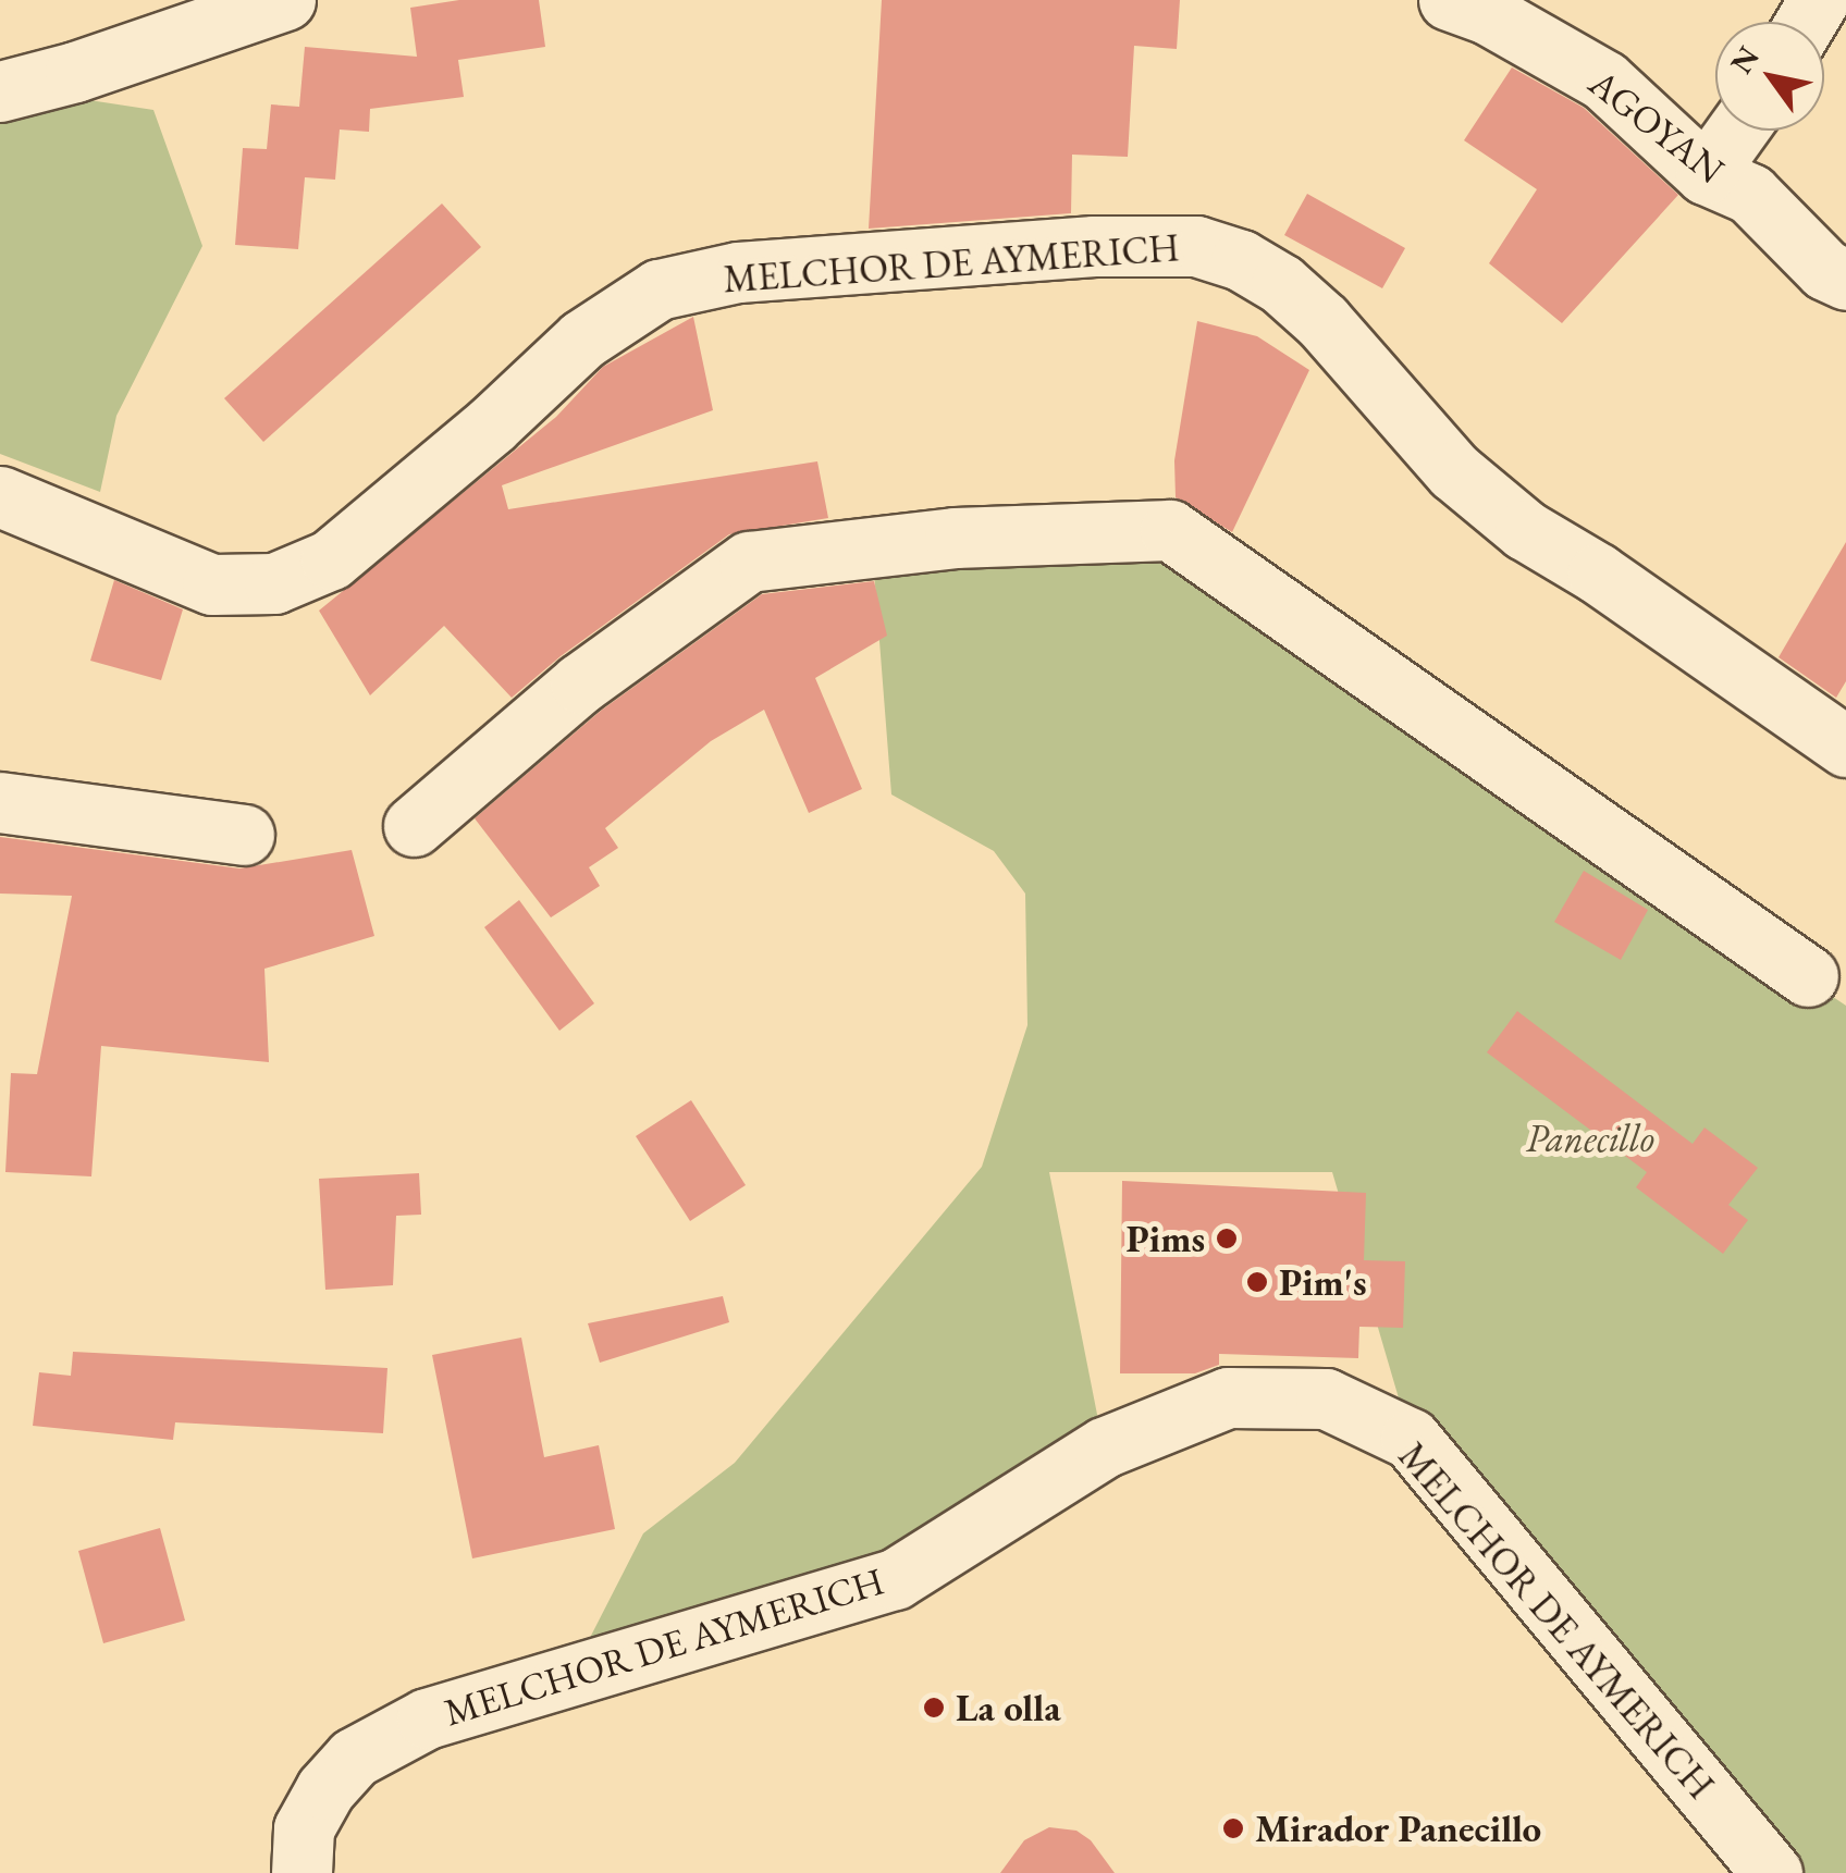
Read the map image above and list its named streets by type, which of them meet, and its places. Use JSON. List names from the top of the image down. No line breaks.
{"streets":{"street":["AGOYAN","MELCHOR DE AYMERICH"]},"parks":["Panecillo"],"places":["Pims","Pim's","La olla","Mirador Panecillo"],"north":"top left"}
